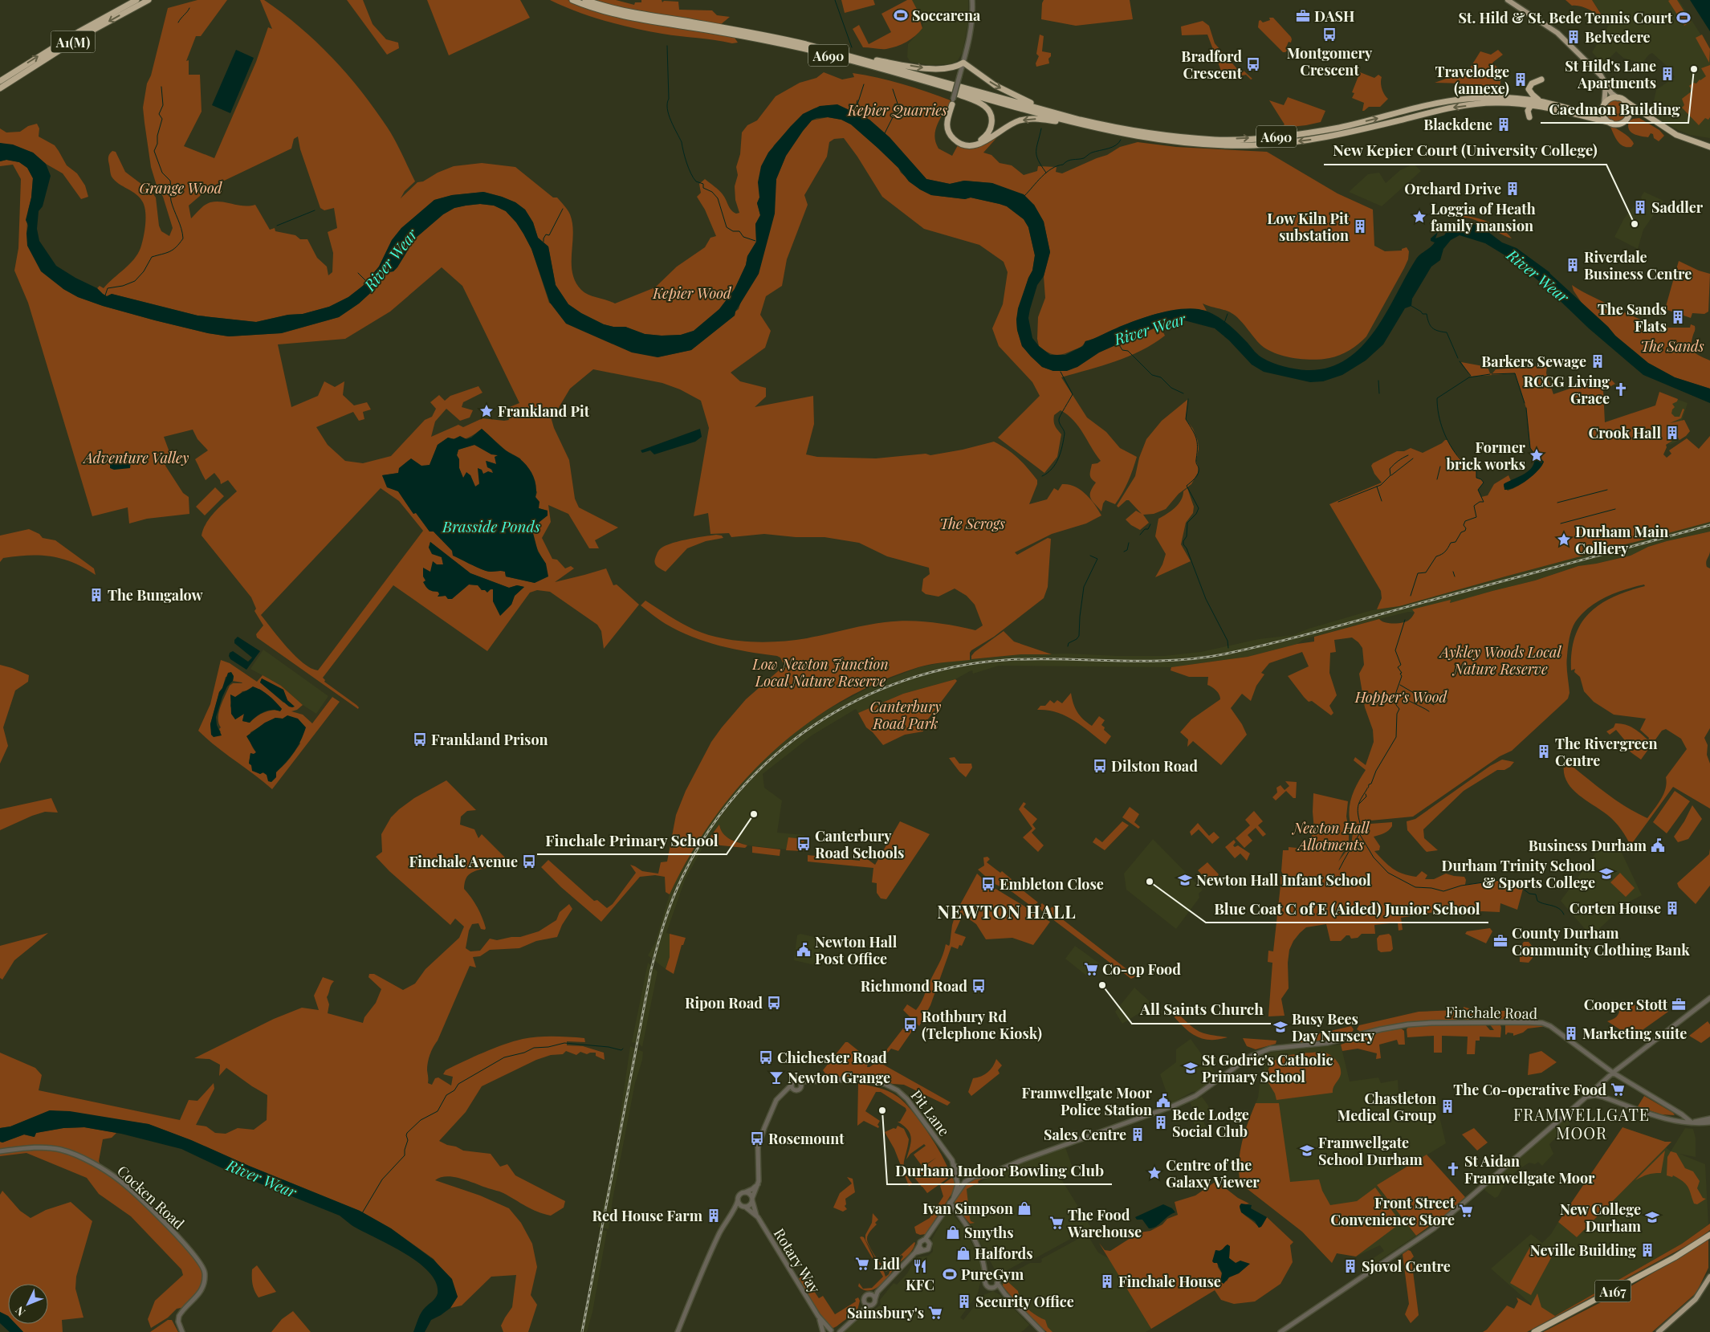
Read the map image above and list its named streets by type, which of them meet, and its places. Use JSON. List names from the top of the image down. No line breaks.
{"streets":{"highway":["A1(M)","A690","A167"],"street":["Finchale Road","Pit Lane","Cocken Road","Rotary Way"]},"districts":["NEWTON HALL","FRAMWELLGATE MOOR"],"water":["River Wear","Brasside Ponds"],"parks":["Kepier Quarries","Grange Wood","Kepier Wood","The Sands","Adventure Valley","The Scrogs","Aykley Woods Local Nature Reserve","Low Newton Junction Local Nature Reserve","Hopper's Wood","Canterbury Road Park","Newton Hall Allotments"],"places":{"sports":["Soccarena","St. Hild & St. Bede Tennis Court","PureGym"],"office":["DASH","County Durham Community Clothing Bank","Cooper Stott"],"bus stop":["Montgomery Crescent","Bradford Crescent","Frankland Prison","Dilston Road","Canterbury Road Schools","Finchale Avenue","Embleton Close","Richmond Road","Ripon Road","Rothbury Rd (Telephone Kiosk)","Chichester Road","Rosemount"],"building":["Belvedere","St Hild's Lane Apartments","Travelodge (annexe)","Blackdene","Orchard Drive","Saddler","Low Kiln Pit substation","Riverdale Business Centre","The Sands Flats","Barkers Sewage","Crook Hall","The Bungalow","The Rivergreen Centre","Corten House","Marketing suite","Chastleton Medical Group","Bede Lodge Social Club","Sales Centre","Red House Farm","Neville Building","Sjovol Centre","Finchale House","Security Office"],"other":["Caedmon Building","New Kepier Court (University College)","Finchale Primary School","Blue Coat C of E (Aided) Junior School","All Saints Church","Durham Indoor Bowling Club"],"place":["Loggia of Heath family mansion","Frankland Pit","Former brick works","Durham Main Colliery","Centre of the Galaxy Viewer"],"church":["RCCG Living Grace","St Aidan Framwellgate Moor"],"public building":["Business Durham","Newton Hall Post Office","Framwellgate Moor Police Station"],"school or university":["Durham Trinity School & Sports College","Newton Hall Infant School","Busy Bees Day Nursery","St Godric's Catholic Primary School","Framwellgate School Durham","New College Durham"],"supermarket":["Co-op Food","The Co-operative Food","Front Street Convenience Store","The Food Warehouse","Lidl","Sainsbury's"],"bar":["Newton Grange"],"shop":["Ivan Simpson","Smyths","Halfords"],"restaurant":["KFC"]},"north":"bottom left"}
